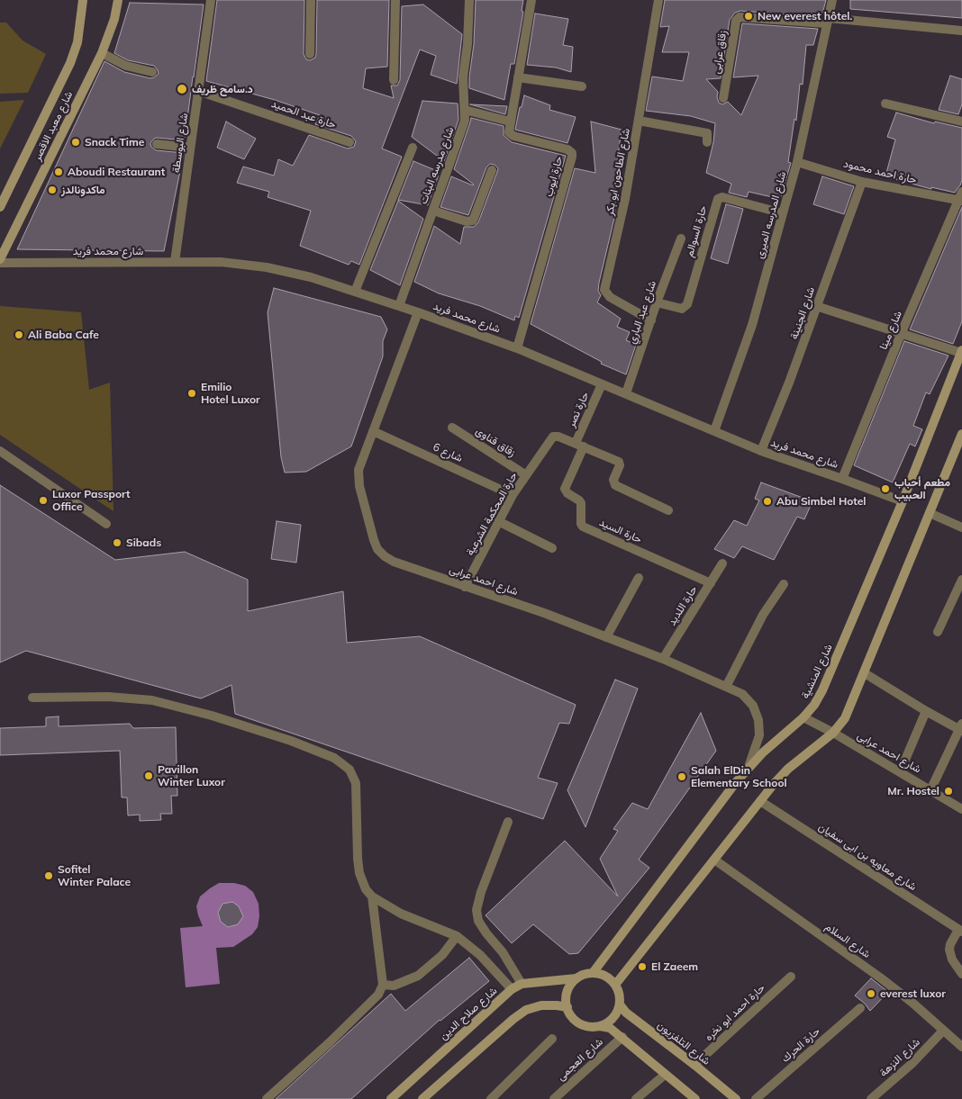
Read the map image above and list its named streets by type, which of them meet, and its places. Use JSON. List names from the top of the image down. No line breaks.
{"streets":{"main road":["شارع معبد الاقصر","شارع المنشية","شارع صلاح الدين","شارع التلفزيون"],"street":["زقاق عرابى","حارة عبد الحميد","شارع البوسطة","شارع مدرسه البنات","شارع الطاحون ابو بكر","حارة احمد محمود","حارة ايوب","شارع المدرسه الميرى","حارة السوالم","شارع محمد فريد","شارع عبد الباري","شارع الجنينة","شارع مينا","حارة نصر","زقاق قناوى","شارع 6","حارة المحكمة الشرعية","حارة السيد","شارع احمد عرابى","حارة اللديد","شارع معاويه بن ابى سفيان","شارع السلام","حارة احمد ابو نخره","حارة الحرك","شارع النزهة","شارع العجمى"]},"crossings":[["زقاق عرابى","شارع المدرسه الميرى"],["حارة عبد الحميد","شارع البوسطة"],["شارع معبد الاقصر","شارع محمد فريد"],["شارع البوسطة","شارع محمد فريد"],["شارع مدرسه البنات","شارع محمد فريد"],["شارع الطاحون ابو بكر","شارع عبد الباري"],["حارة احمد محمود","شارع المدرسه الميرى"],["حارة احمد محمود","شارع الجنينة"],["حارة احمد محمود","شارع مينا"],["حارة ايوب","شارع محمد فريد"],["شارع المدرسه الميرى","حارة السوالم"],["شارع المدرسه الميرى","شارع محمد فريد"],["حارة السوالم","شارع عبد الباري"],["شارع محمد فريد","شارع عبد الباري"],["شارع محمد فريد","شارع الجنينة"],["شارع محمد فريد","شارع مينا"],["شارع محمد فريد","حارة نصر"],["شارع محمد فريد","شارع احمد عرابى"],["شارع محمد فريد","شارع المنشية"],["حارة نصر","حارة المحكمة الشرعية"],["حارة نصر","حارة السيد"],["زقاق قناوى","حارة المحكمة الشرعية"],["شارع 6","حارة المحكمة الشرعية"],["شارع 6","شارع احمد عرابى"],["حارة المحكمة الشرعية","حارة السيد"],["حارة المحكمة الشرعية","شارع احمد عرابى"],["حارة السيد","حارة اللديد"],["شارع احمد عرابى","حارة اللديد"],["شارع احمد عرابى","شارع المنشية"],["شارع المنشية","شارع صلاح الدين"],["شارع المنشية","شارع التلفزيون"],["شارع السلام","شارع النزهة"],["حارة احمد ابو نخره","شارع التلفزيون"],["شارع صلاح الدين","شارع التلفزيون"]],"places":["New everest hôtel.","د.سامح ظريف","Snack Time","Aboudi Restaurant","ماكدونالدز","Ali Baba Cafe","Emilio Hotel Luxor","مطعم أحباب الحبيب","Luxor Passport Office","Abu Simbel Hotel","Sibads","Pavillon Winter Luxor","Salah ElDin Elementary School","Mr. Hostel","Sofitel Winter Palace","El Zaeem","everest luxor"]}
